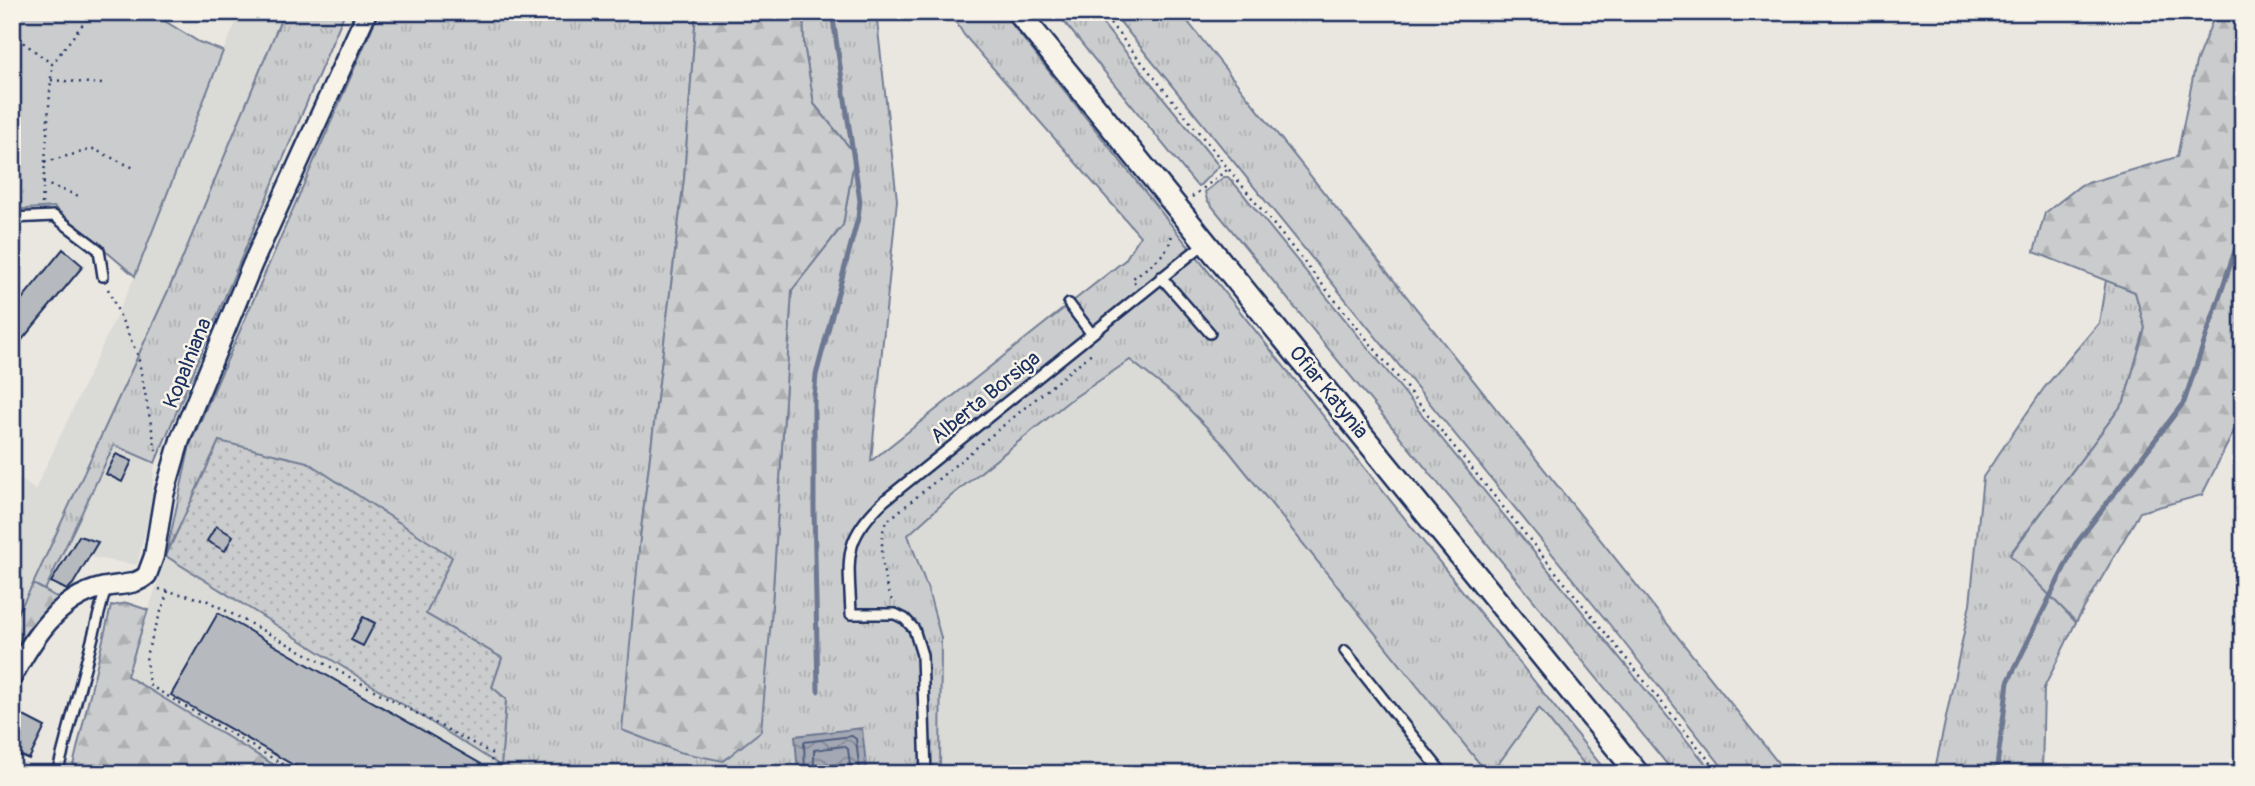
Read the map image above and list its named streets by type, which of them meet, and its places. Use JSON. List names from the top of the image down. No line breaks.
{"streets":{"street":["Kopalniana","Ofiar Katynia"],"lane":["Alberta Borsiga"]},"crossings":[["Ofiar Katynia","Alberta Borsiga"]]}
